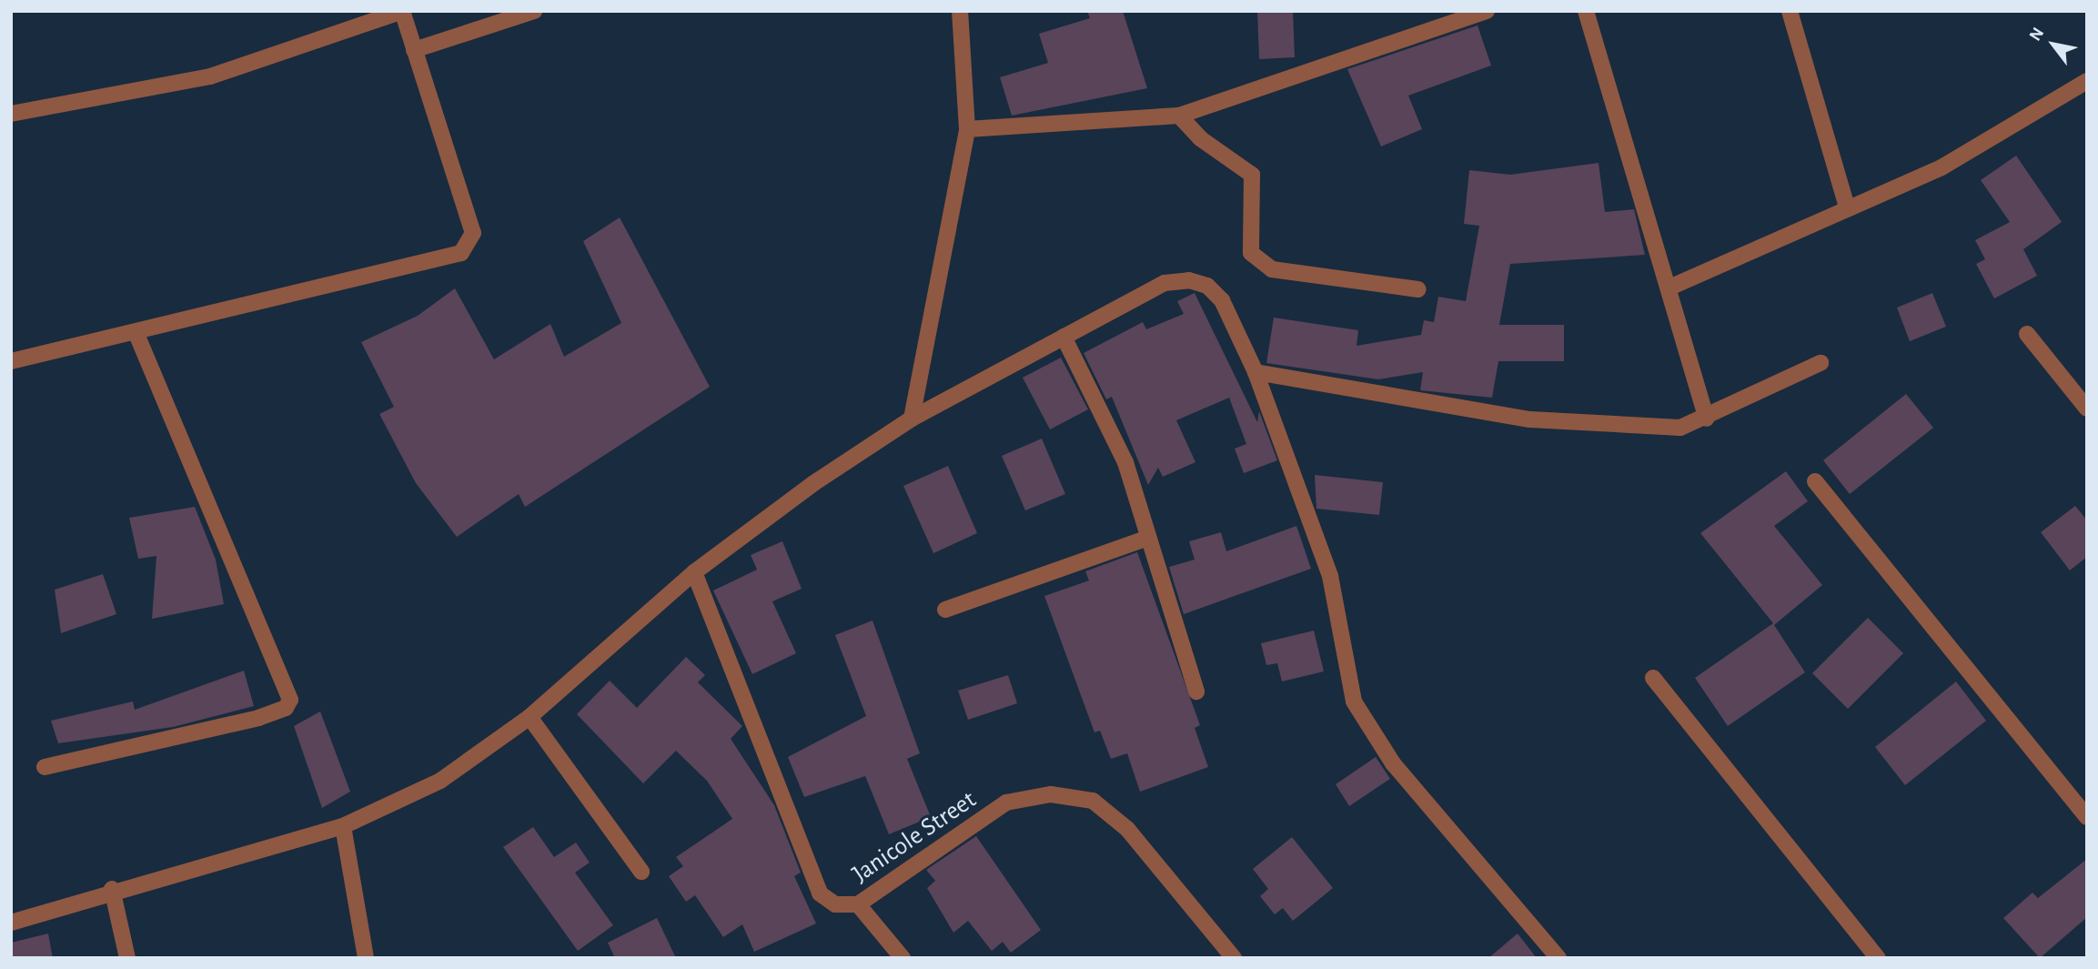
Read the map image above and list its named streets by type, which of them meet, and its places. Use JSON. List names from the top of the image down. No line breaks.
{"streets":{"street":["Janicole Street"]},"north":"top left"}
